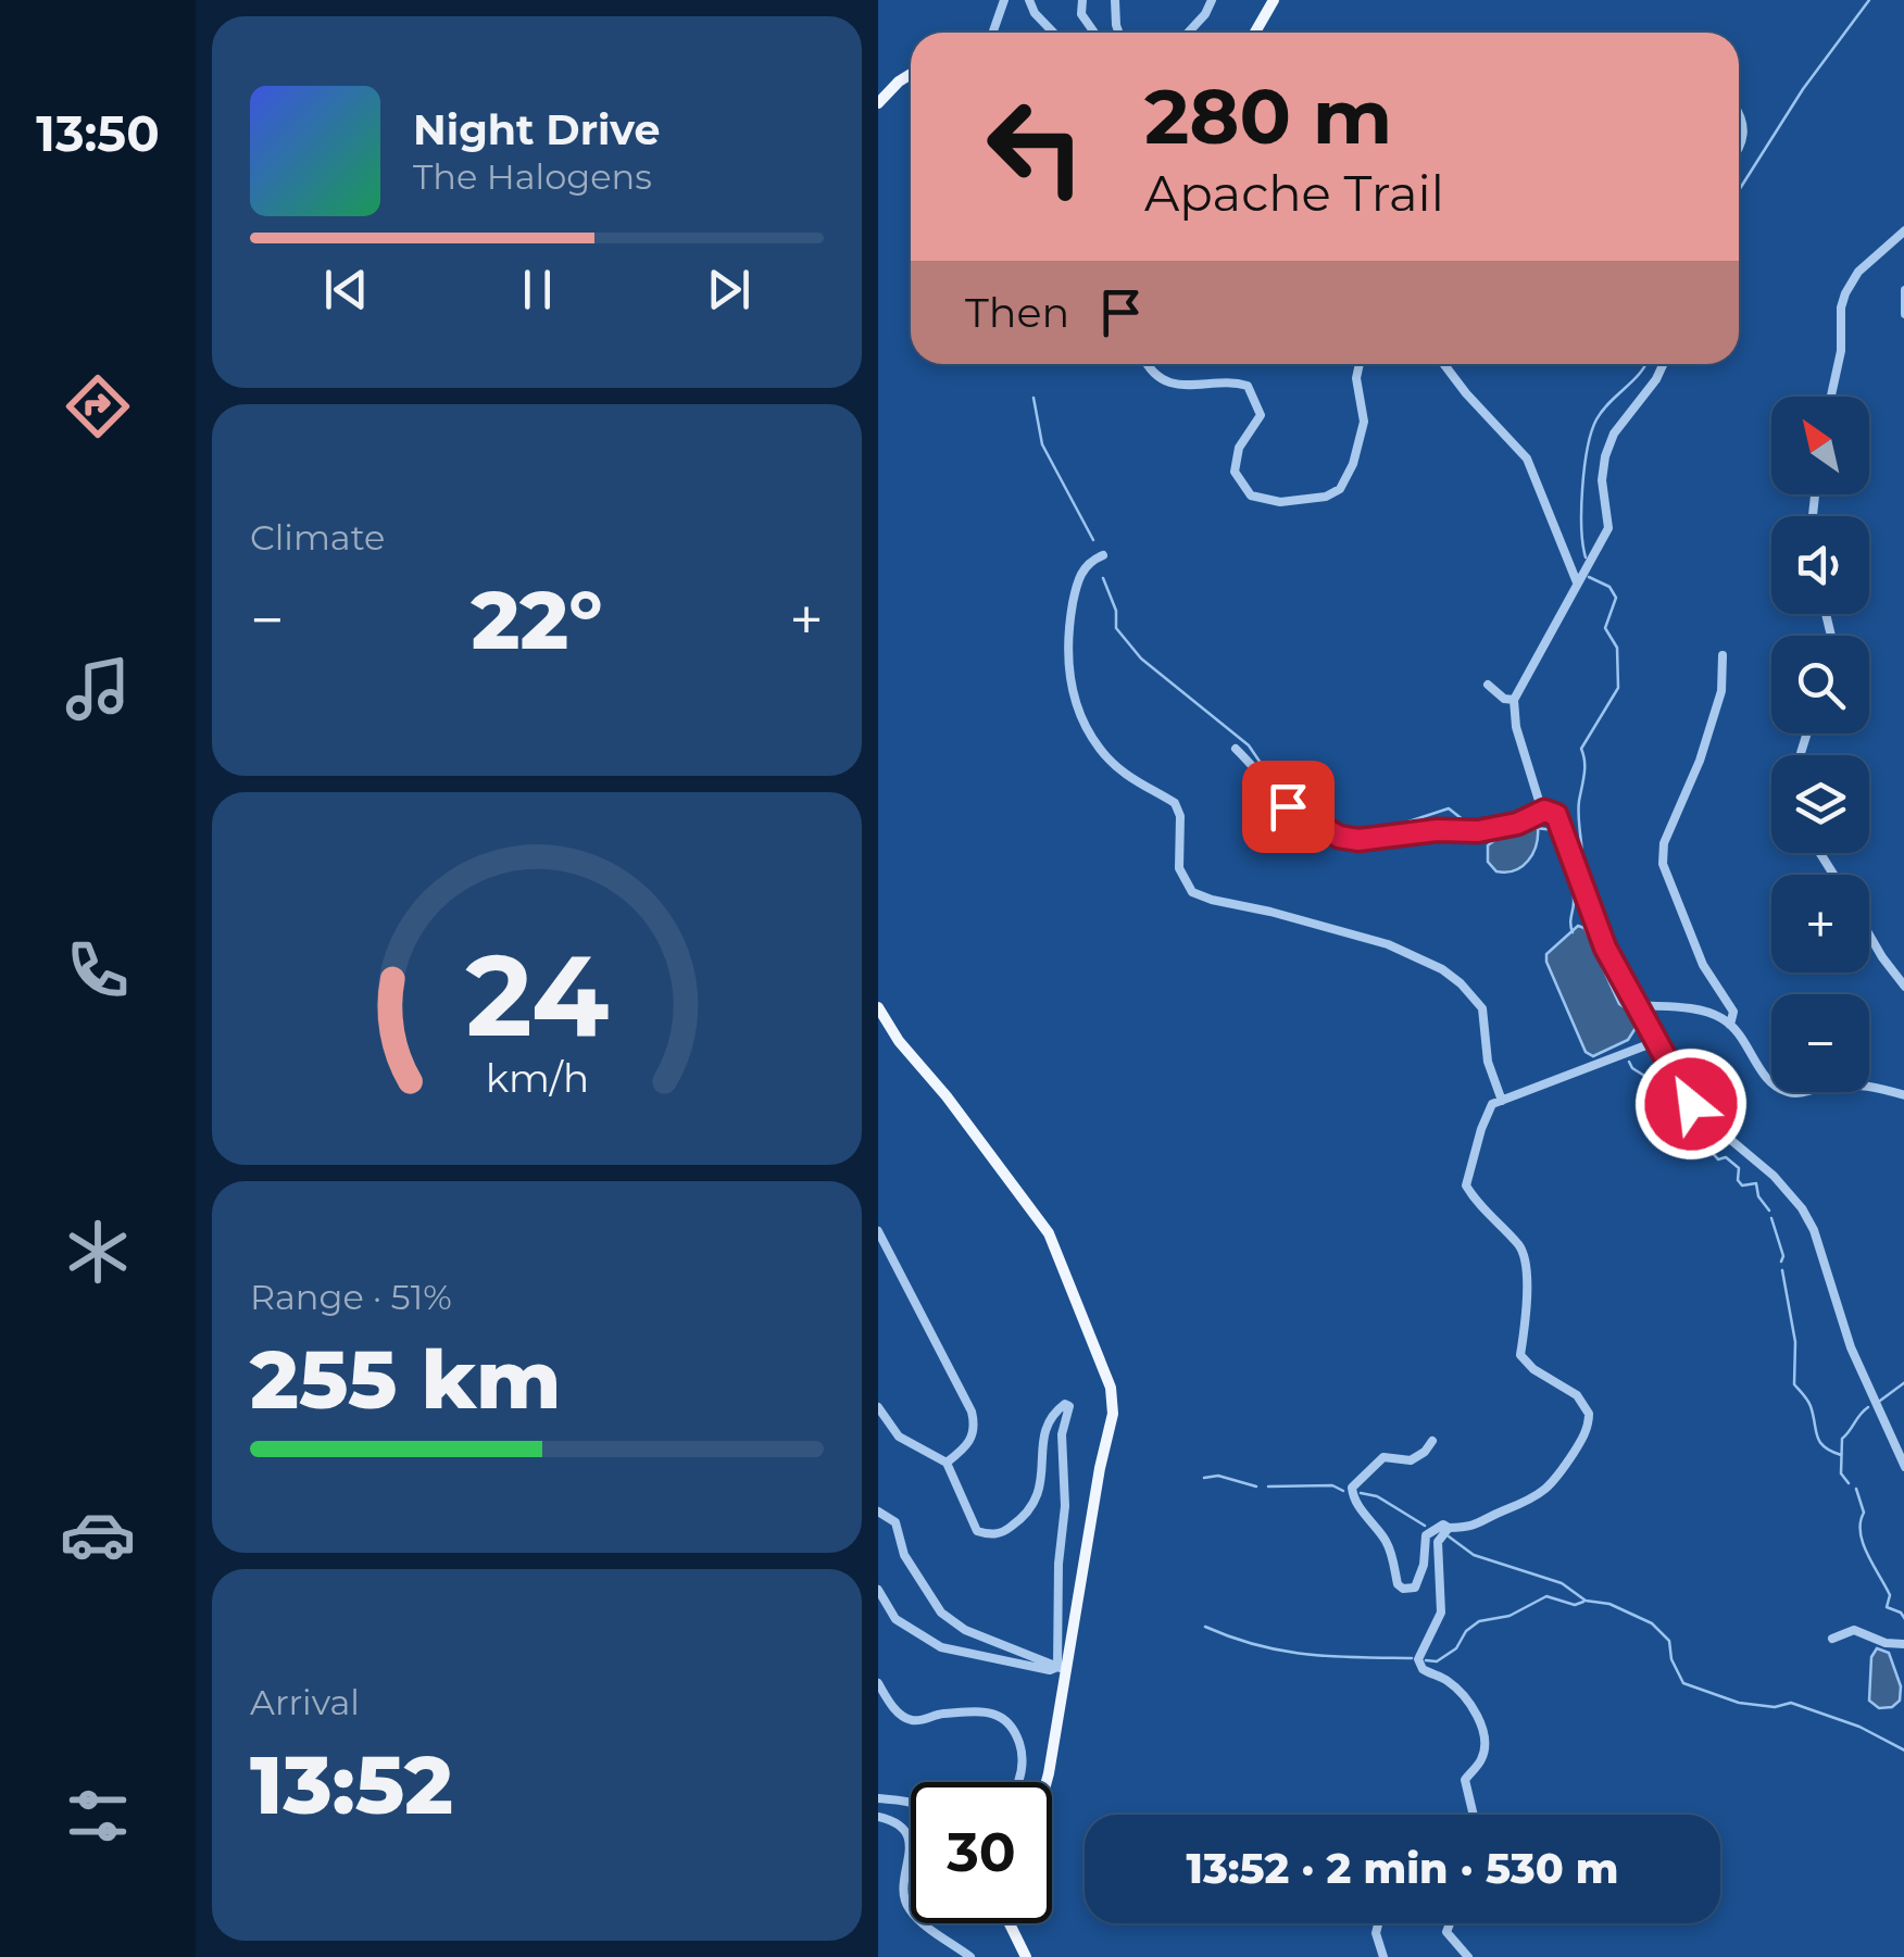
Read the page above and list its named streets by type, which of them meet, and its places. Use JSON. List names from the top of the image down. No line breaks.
{"north":"top left","page":{"tabs":"13:50","turn":["280 m","Apache Trail"],"song":["Night Drive","The Halogens"],"then":"Then","map_buttons":["+","−"],"tile":["Climate",["Range · 51%","255 km"],["Arrival","13:52"]],"heat":["−","22°","+"],"limit":"30","trip":"13:52 · 2 min · 530 m","gauge":["24","km/h"]}}
